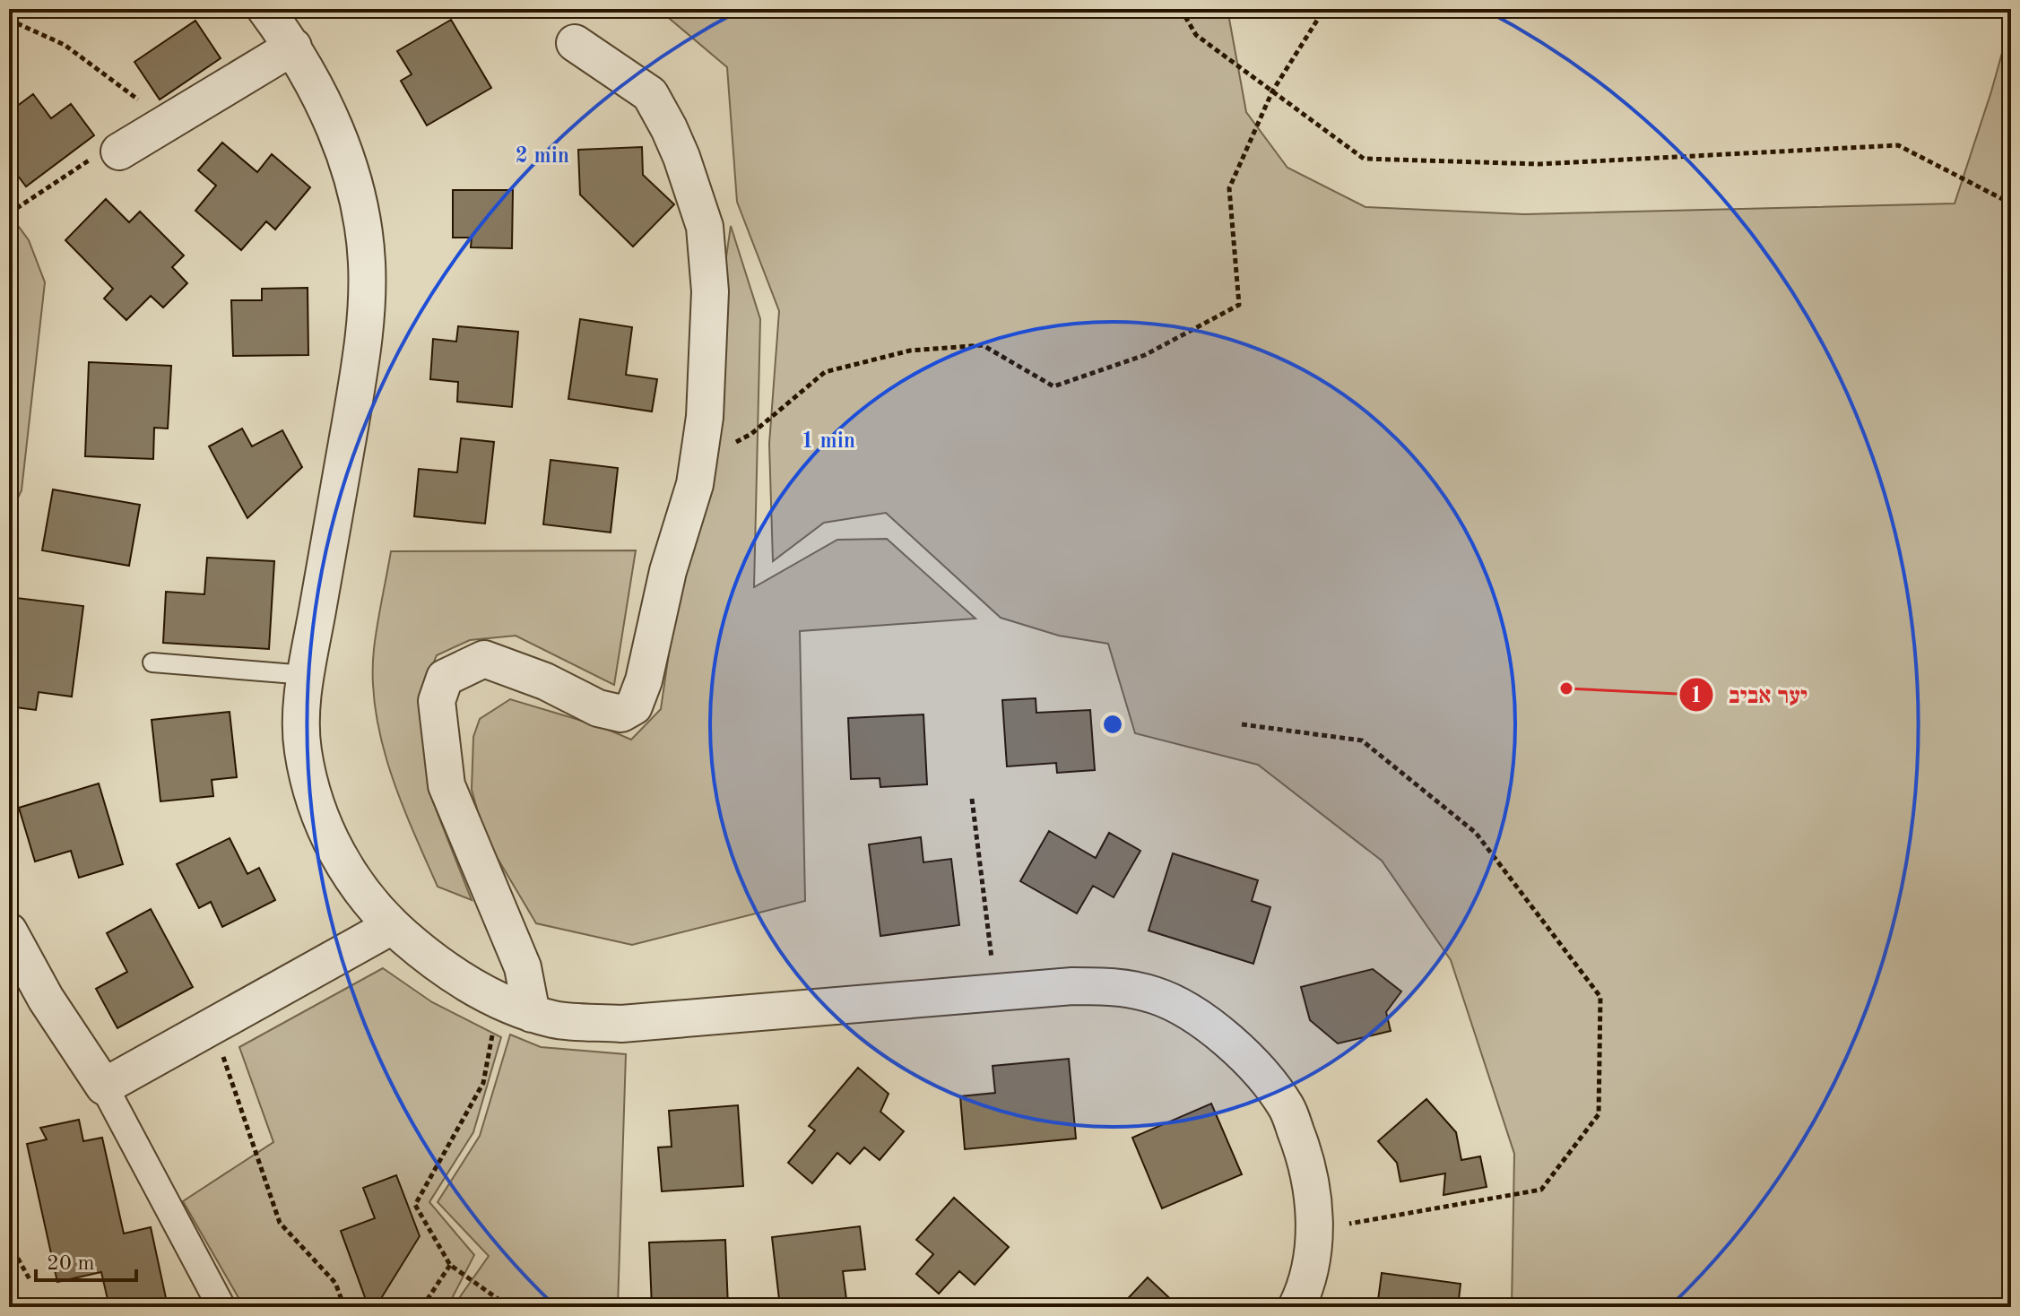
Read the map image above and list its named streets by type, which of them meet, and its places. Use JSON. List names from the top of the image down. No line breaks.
{"places":["יער אביב"],"scale_bar":"20 m","rings":["2 min","1 min"]}
